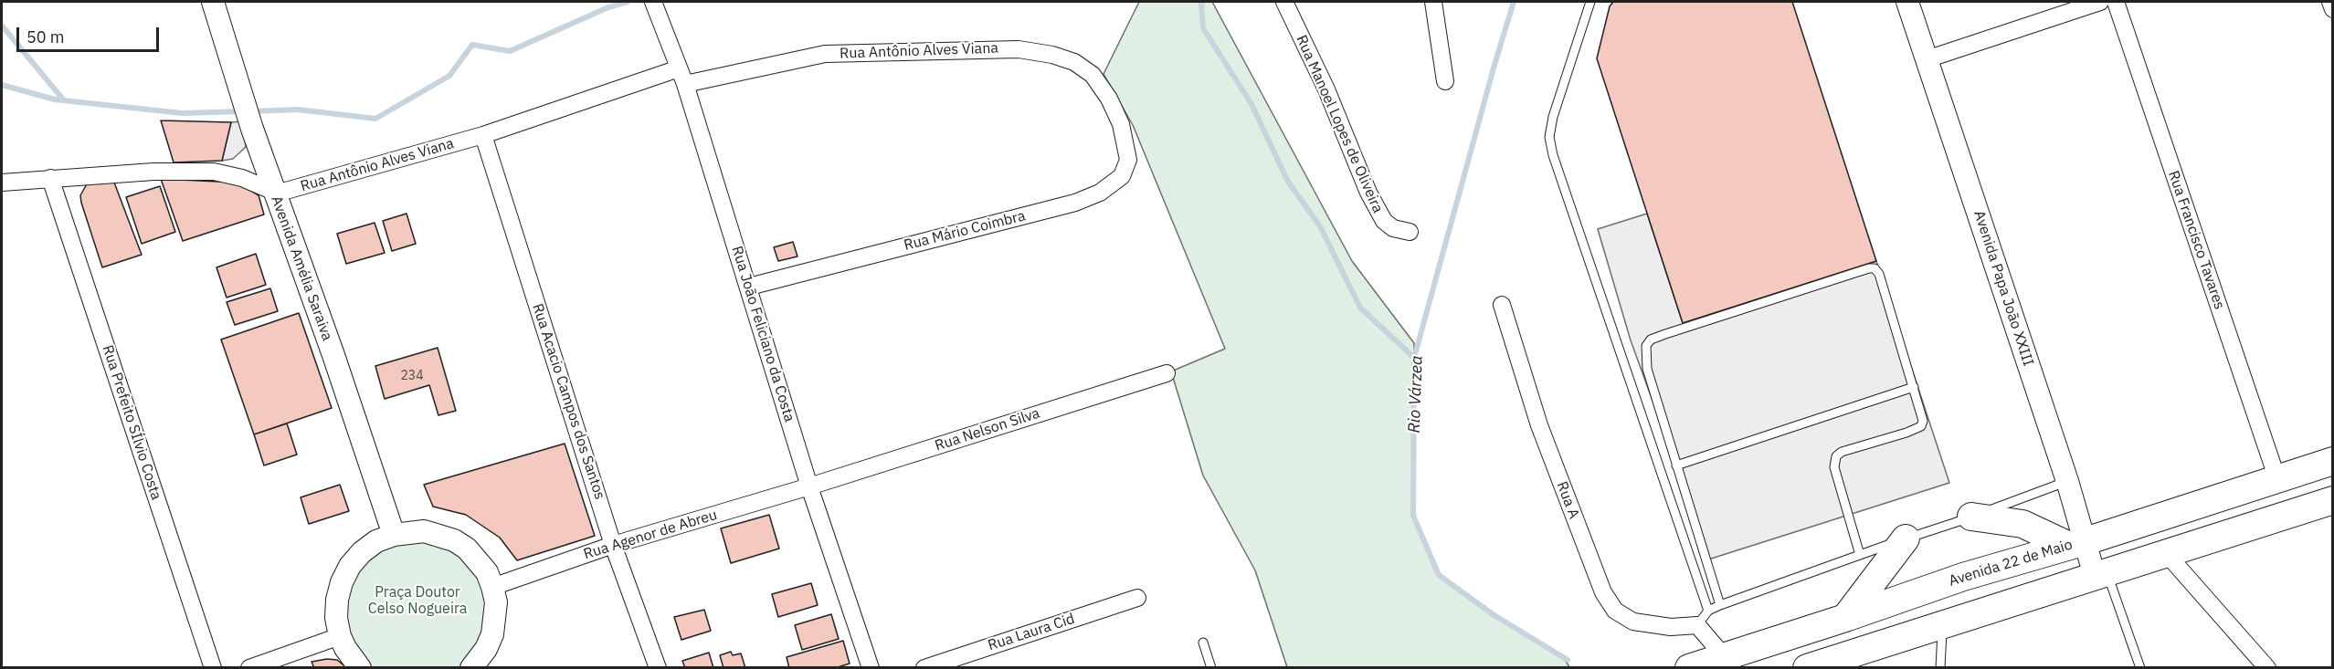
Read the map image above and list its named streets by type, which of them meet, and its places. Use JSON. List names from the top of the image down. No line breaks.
{"streets":{"main road":["Avenida 22 de Maio"],"street":["Rua Antônio Alves Viana","Rua Manoel Lopes de Oliveira","Rua Mário Coimbra","Rua Francisco Tavares","Avenida Amélia Saraiva","Avenida Papa João XXIII","Rua João Feliciano da Costa","Rua Acacio Campos dos Santos","Rua Prefeito SÍlvio Costa","Rua Nelson Silva","Rua A","Rua Agenor de Abreu","Rua Laura Cid"]},"crossings":[["Rua Antônio Alves Viana","Rua Mário Coimbra"],["Rua Antônio Alves Viana","Avenida Amélia Saraiva"],["Rua Antônio Alves Viana","Rua João Feliciano da Costa"],["Rua Antônio Alves Viana","Rua Acacio Campos dos Santos"],["Rua Mário Coimbra","Rua João Feliciano da Costa"],["Rua Francisco Tavares","Avenida 22 de Maio"],["Avenida Papa João XXIII","Avenida 22 de Maio"],["Rua João Feliciano da Costa","Rua Nelson Silva"],["Rua João Feliciano da Costa","Rua Agenor de Abreu"],["Rua Acacio Campos dos Santos","Rua Agenor de Abreu"],["Rua Nelson Silva","Rua Agenor de Abreu"]],"water":["Rio Várzea"],"parks":["Praça Doutor Celso Nogueira"],"house_numbers":["234"],"scale_bar":"50 m"}
